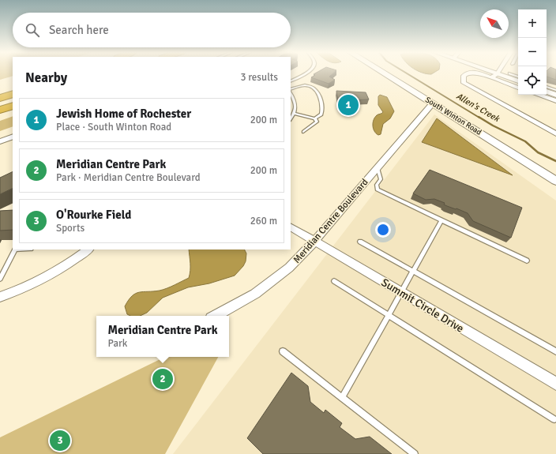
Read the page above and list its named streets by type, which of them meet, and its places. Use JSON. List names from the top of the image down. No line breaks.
{"streets":{"main road":["South Winton Road"],"street":["Meridian Centre Boulevard","Summit Circle Drive"]},"crossings":[["South Winton Road","Meridian Centre Boulevard"],["Meridian Centre Boulevard","Summit Circle Drive"]],"water":["Allen's Creek"],"north":"top left","page":{"map_buttons":["+","−"],"search":"Search here","heading":["Nearby","3 results"],"pins":["1","2","3"],"list":[{"mark":"1","name":"Jewish Home of Rochester","note":"Place · South Winton Road","value":"200 m"},{"mark":"2","name":"Meridian Centre Park","note":"Park · Meridian Centre Boulevard","value":"200 m"},{"mark":"3","name":"O'Rourke Field","note":"Sports","value":"260 m"}],"popup":["Meridian Centre Park","Park"]}}
